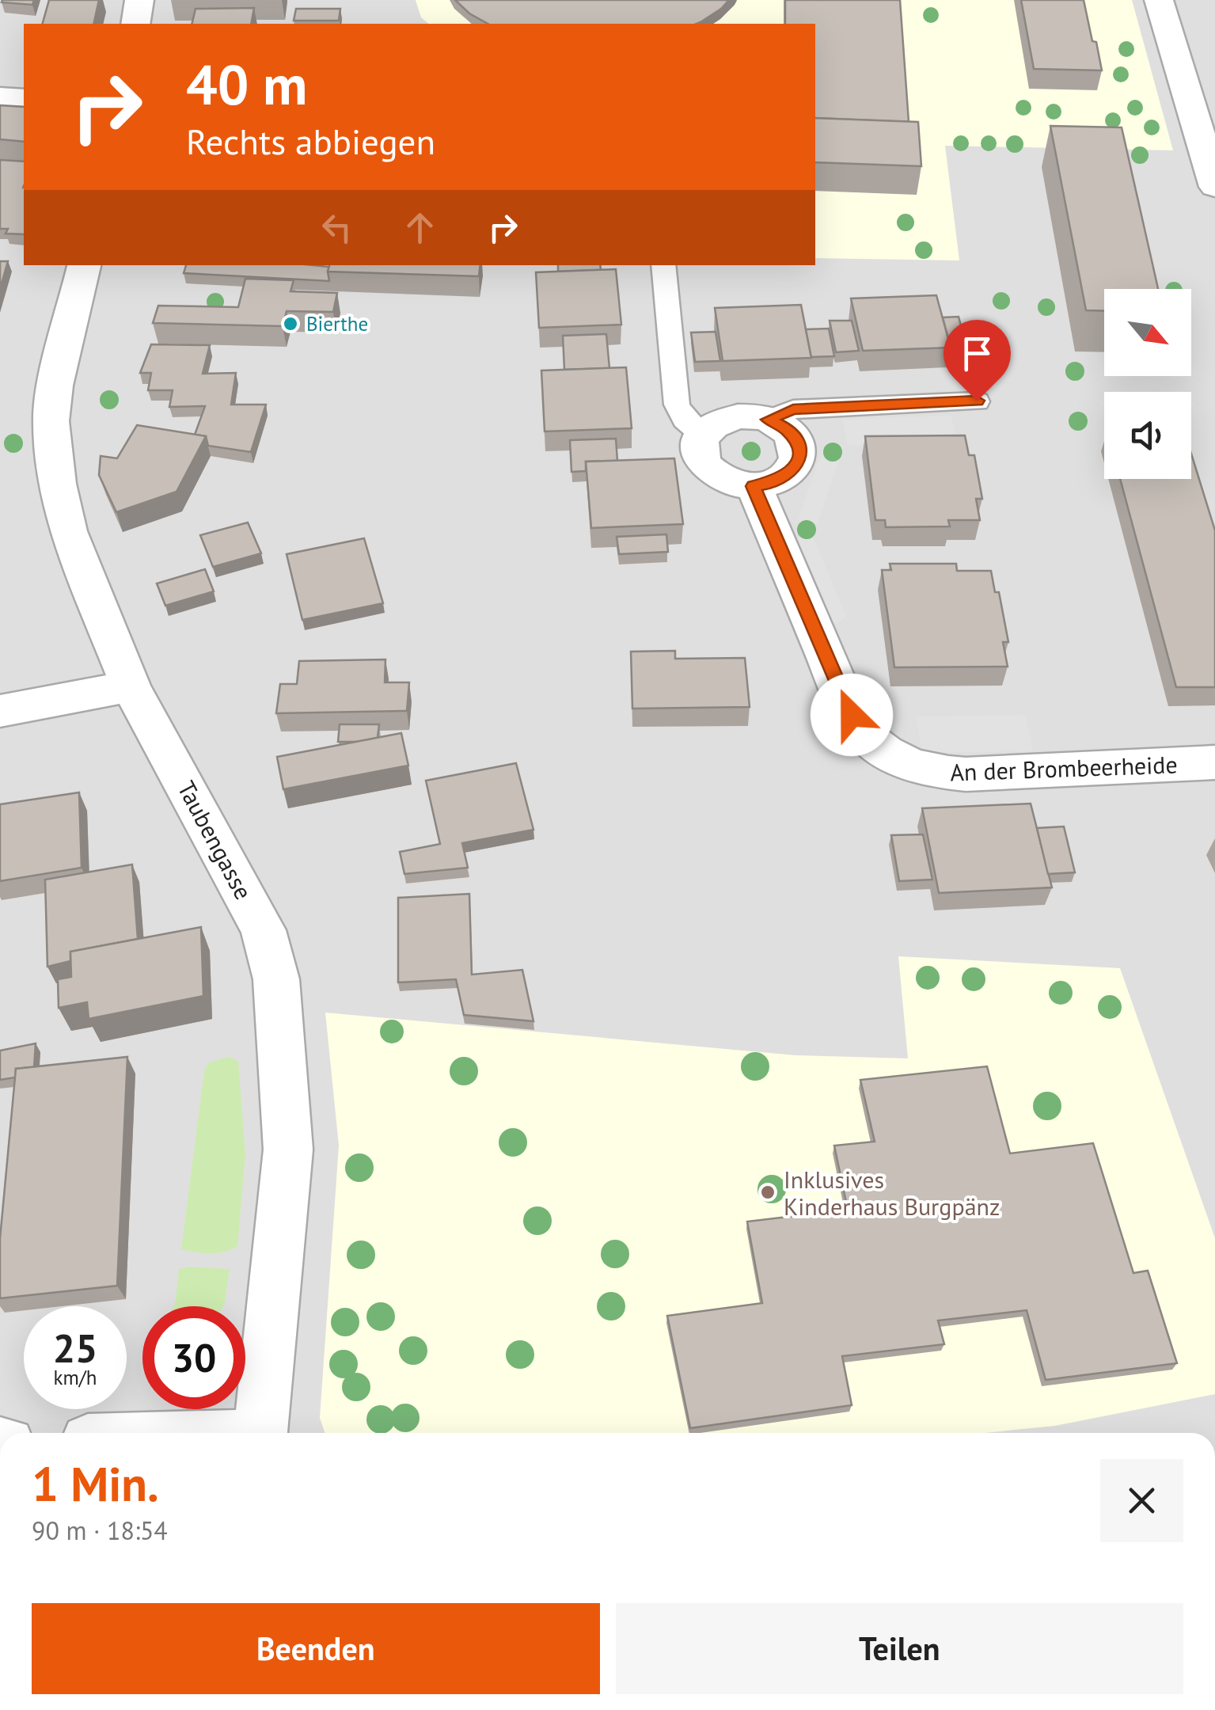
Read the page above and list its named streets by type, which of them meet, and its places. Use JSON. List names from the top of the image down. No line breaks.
{"streets":{"street":["An der Brombeerheide","Taubengasse"]},"places":["Bierthe","Inklusives Kinderhaus Burgpänz"],"north":"bottom right","page":{"turn":["40 m","Rechts abbiegen"],"speed":"25 km/h","limit":"30","heading":["1 Min.","90 m · 18:54"],"buttons":["Beenden","Teilen"]}}
